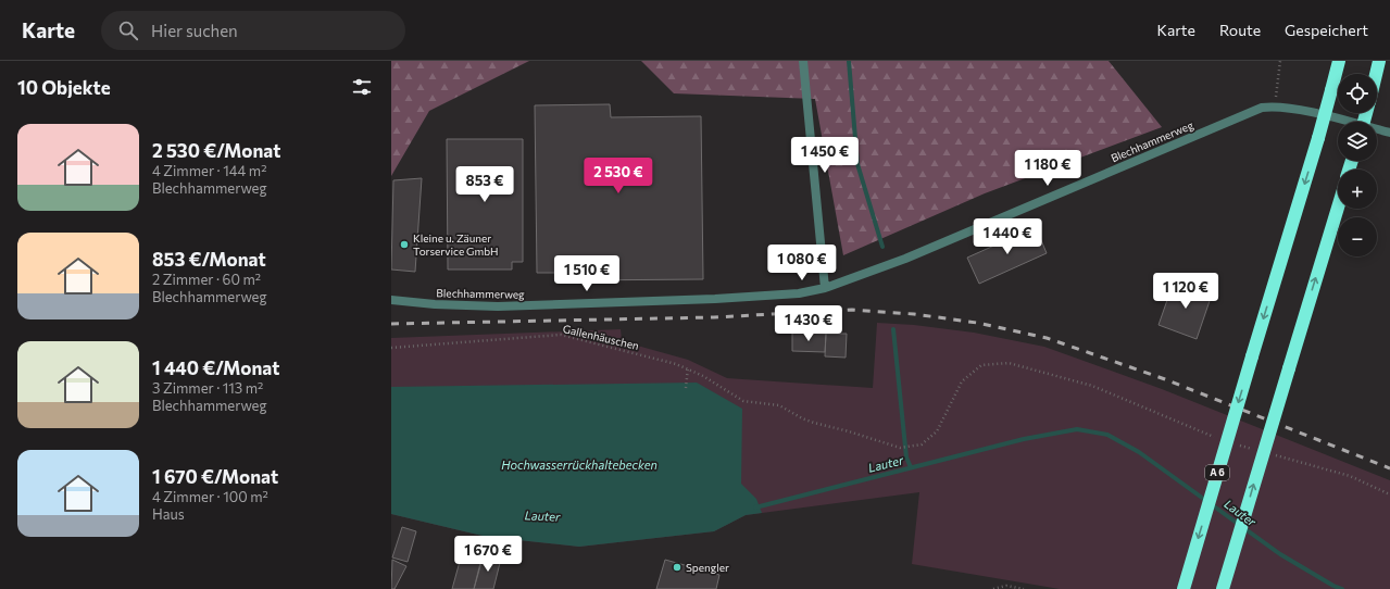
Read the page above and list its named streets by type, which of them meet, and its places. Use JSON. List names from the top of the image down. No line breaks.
{"streets":{"highway":["A 6"],"street":["Blechhammerweg"],"path":["Gallenhäuschen"]},"water":["Lauter","Hochwasserrückhaltebecken"],"places":["Kleine u. Zäuner Torservice GmbH","Spengler"],"page":{"header":"Karte","search":"Hier suchen","nav":["Karte","Route","Gespeichert"],"heading":"10 Objekte","map_buttons":["+","−"],"list":[{"name":"2 530 €/Monat","note":"4 Zimmer · 144 m² · Blechhammerweg"},{"name":"853 €/Monat","note":"2 Zimmer · 60 m² · Blechhammerweg"},{"name":"1 440 €/Monat","note":"3 Zimmer · 113 m² · Blechhammerweg"},{"name":"1 670 €/Monat","note":"4 Zimmer · 100 m² · Haus"}],"price":["1 450 €","1 180 €","2 530 €","853 €","1 440 €","1 080 €","1 510 €","1 120 €","1 430 €","1 670 €"]}}
